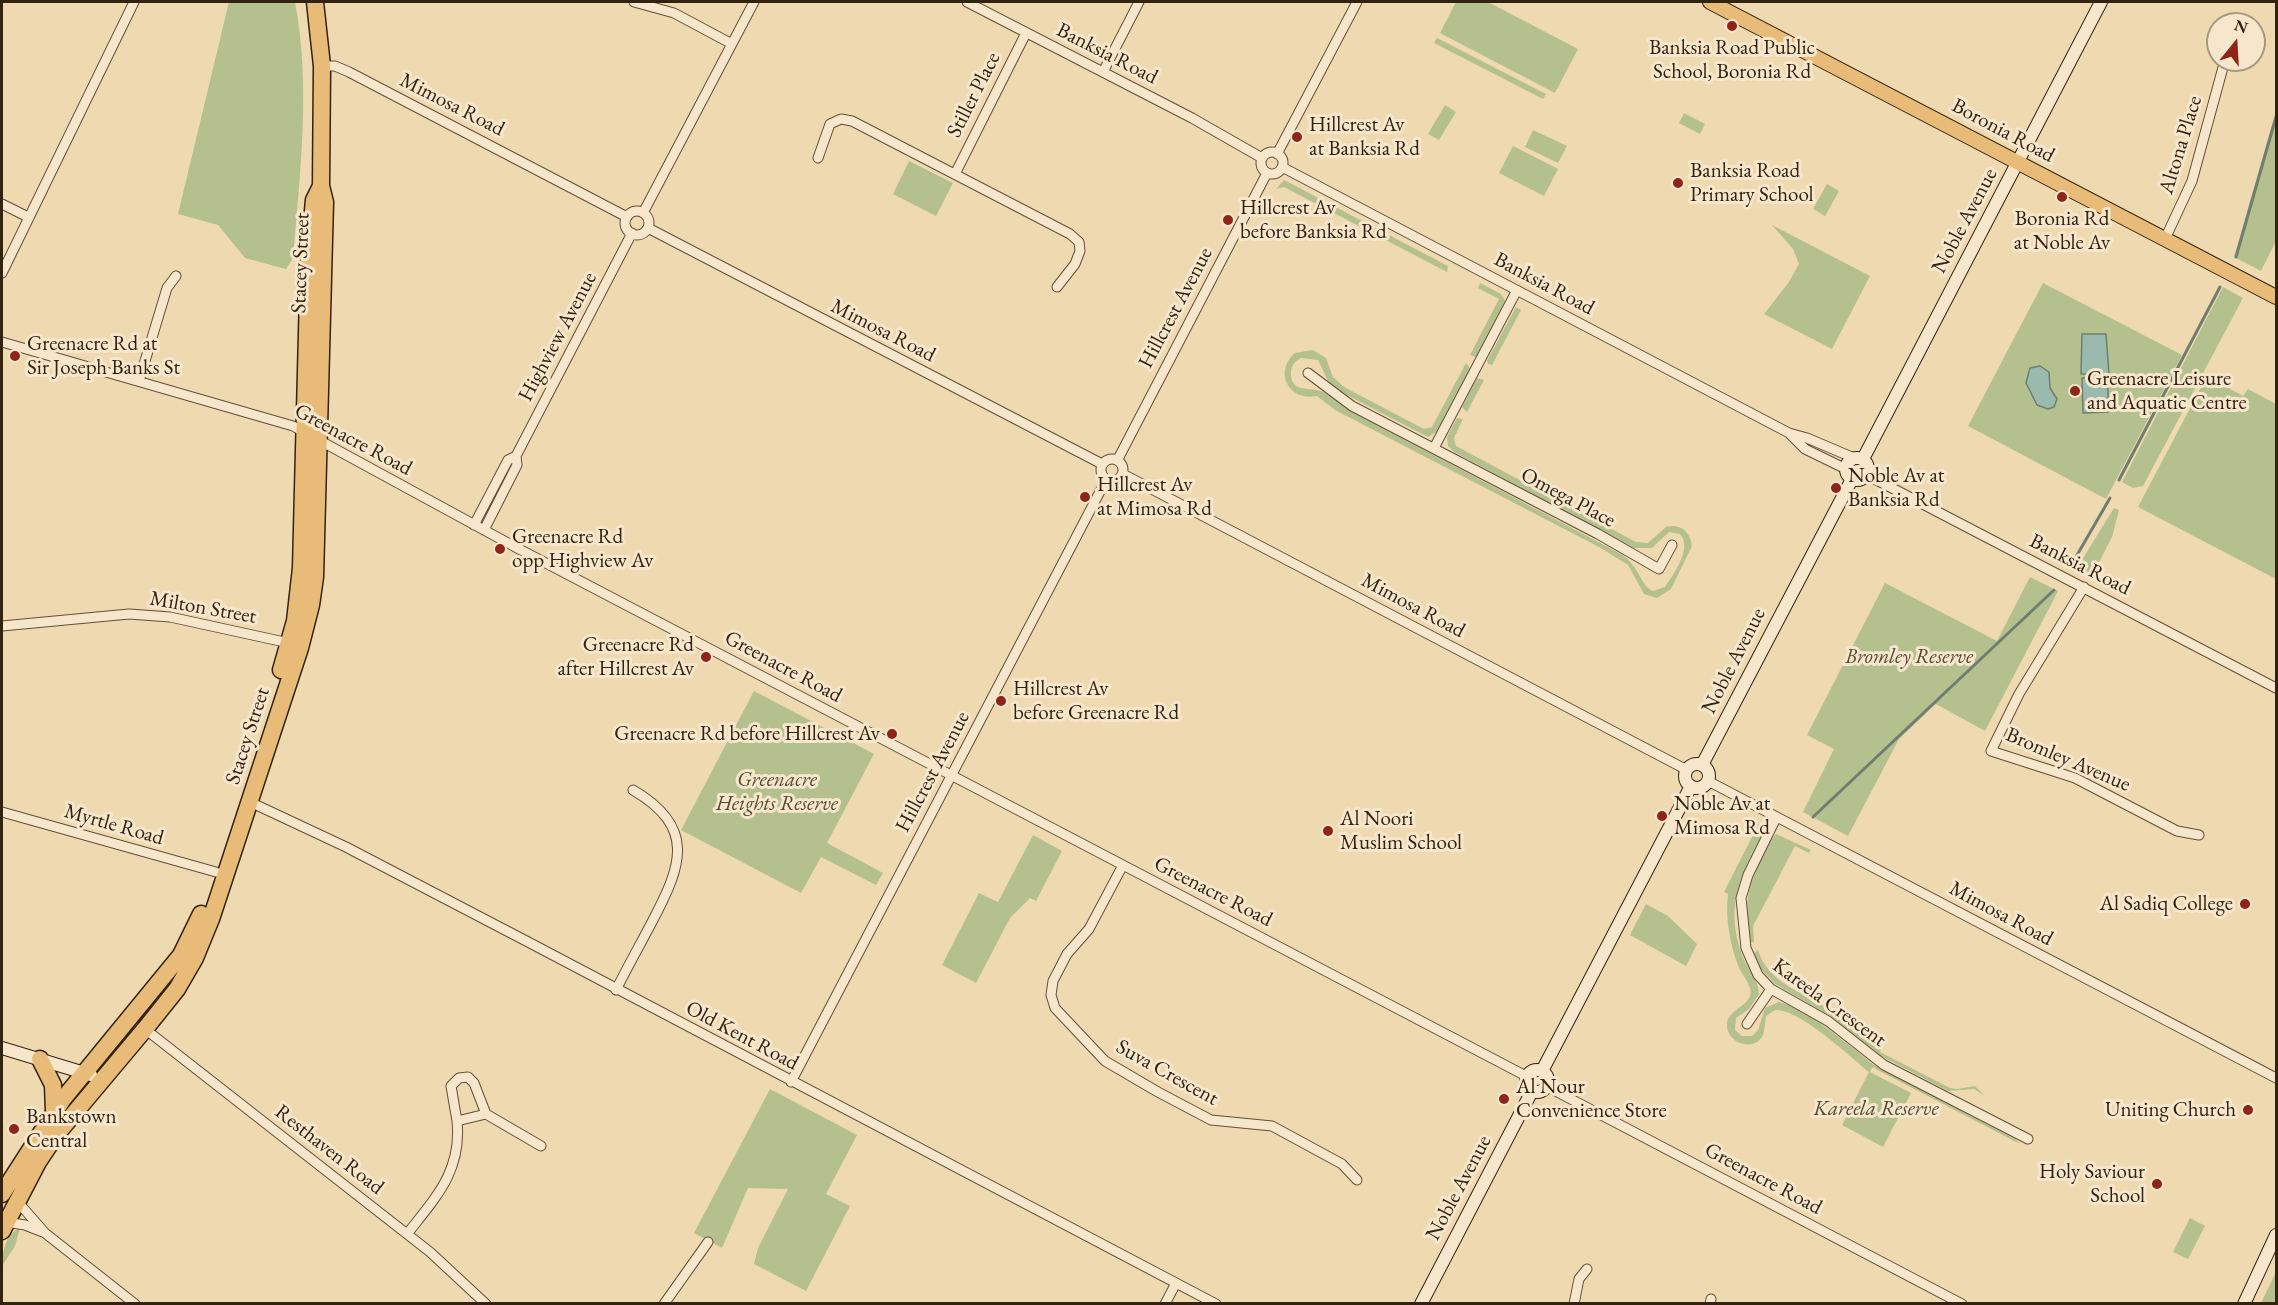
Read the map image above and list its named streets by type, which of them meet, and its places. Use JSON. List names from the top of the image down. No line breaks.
{"streets":{"highway":["Stacey Street"],"main road":["Boronia Road"],"street":["Banksia Road","Stiller Place","Mimosa Road","Altona Place","Noble Avenue","Hillcrest Avenue","Highview Avenue","Greenacre Road","Omega Place","Milton Street","Bromley Avenue","Myrtle Road","Kareela Crescent","Old Kent Road","Suva Crescent","Resthaven Road"]},"crossings":[["Banksia Road","Stiller Place"],["Banksia Road","Noble Avenue"],["Banksia Road","Hillcrest Avenue"],["Banksia Road","Bromley Avenue"],["Mimosa Road","Noble Avenue"],["Mimosa Road","Stacey Street"],["Mimosa Road","Hillcrest Avenue"],["Mimosa Road","Highview Avenue"],["Mimosa Road","Kareela Crescent"],["Boronia Road","Altona Place"],["Boronia Road","Noble Avenue"],["Noble Avenue","Greenacre Road"],["Stacey Street","Greenacre Road"],["Stacey Street","Milton Street"],["Stacey Street","Myrtle Road"],["Stacey Street","Old Kent Road"],["Stacey Street","Resthaven Road"],["Hillcrest Avenue","Greenacre Road"],["Hillcrest Avenue","Old Kent Road"],["Highview Avenue","Greenacre Road"],["Greenacre Road","Suva Crescent"]],"parks":["Bromley Reserve","Greenacre Heights Reserve","Kareela Reserve"],"places":["Banksia Road Public School, Boronia Rd","Hillcrest Av at Banksia Rd","Banksia Road Primary School","Boronia Rd at Noble Av","Hillcrest Av before Banksia Rd","Greenacre Rd at Sir Joseph Banks St","Greenacre Leisure and Aquatic Centre","Noble Av at Banksia Rd","Hillcrest Av at Mimosa Rd","Greenacre Rd opp Highview Av","Greenacre Rd after Hillcrest Av","Hillcrest Av before Greenacre Rd","Greenacre Rd before Hillcrest Av","Noble Av at Mimosa Rd","Al Noori Muslim School","Al Sadiq College","Al Nour Convenience Store","Uniting Church","Bankstown Central","Holy Saviour School"],"north":"top"}
